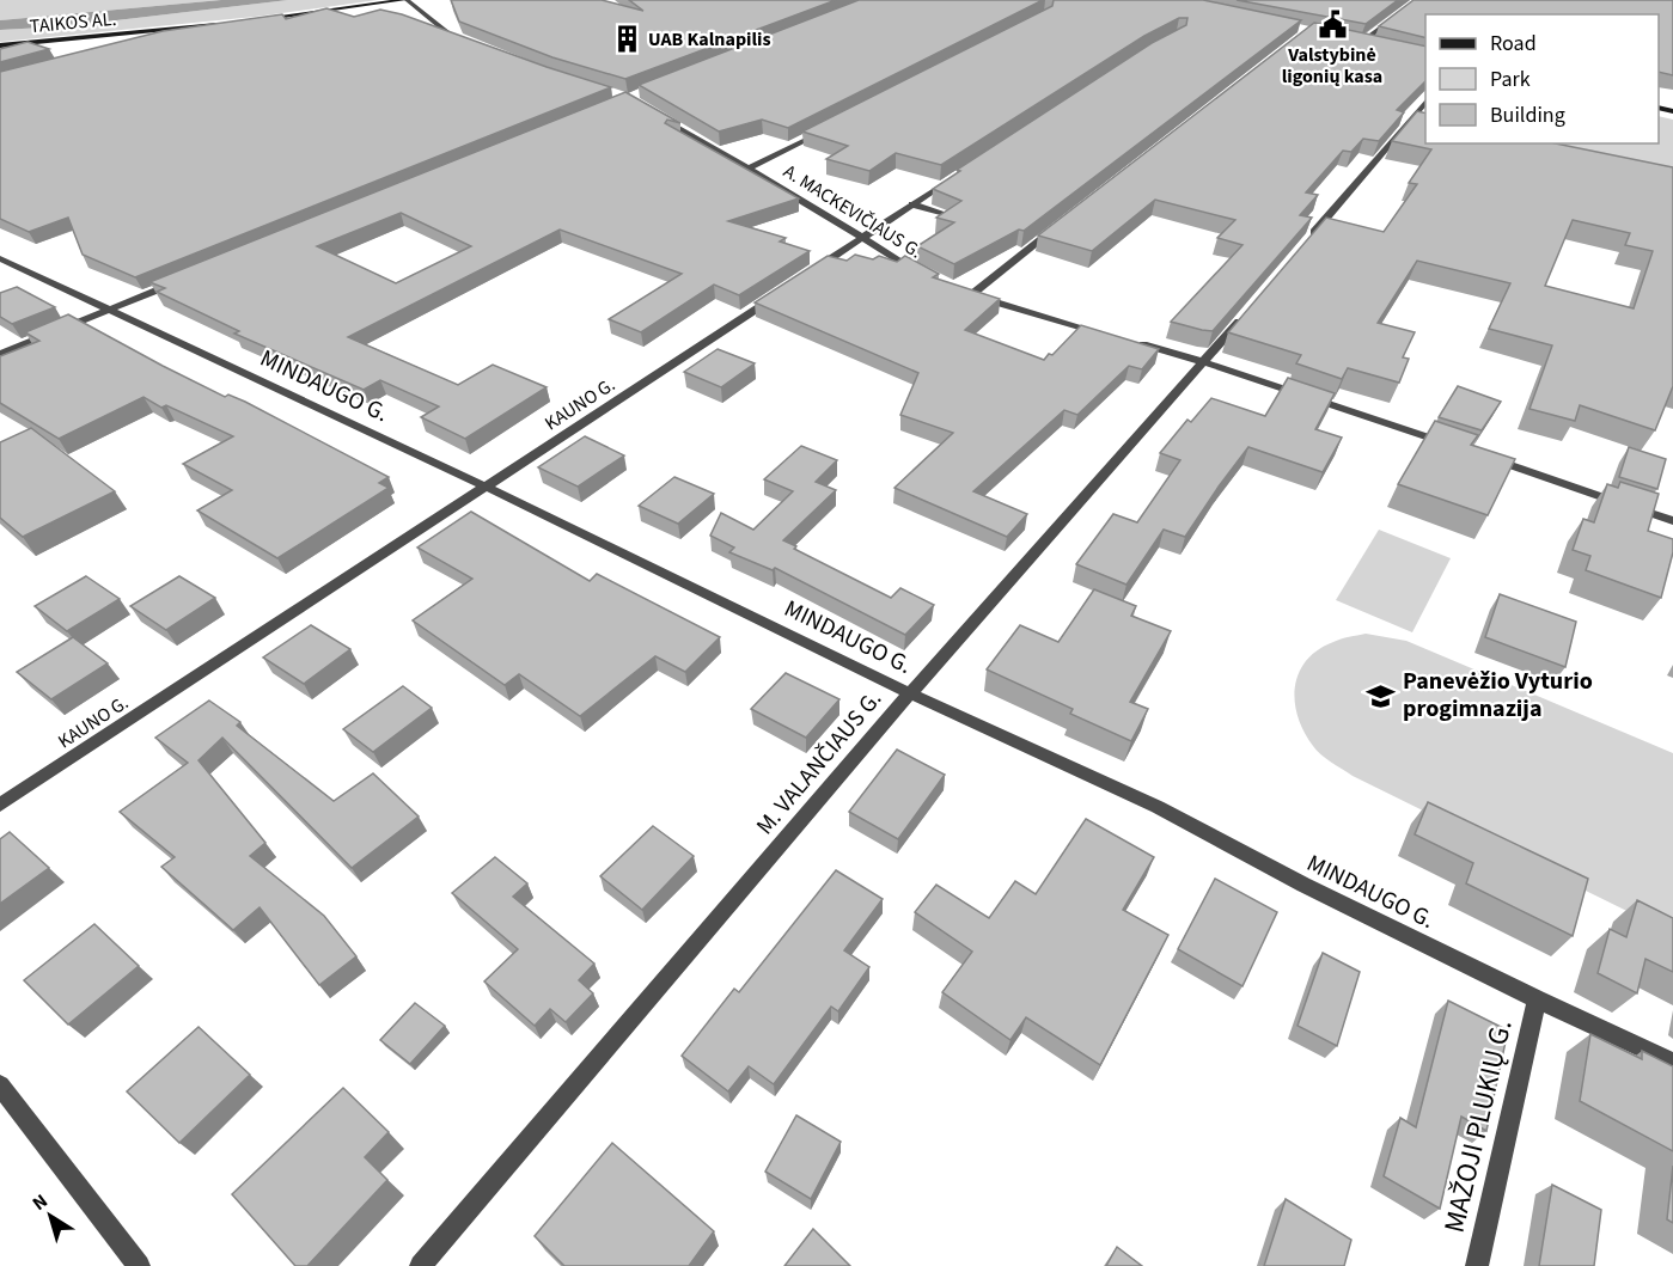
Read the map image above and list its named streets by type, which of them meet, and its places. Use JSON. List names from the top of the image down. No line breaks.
{"streets":{"main road":["TAIKOS AL."],"street":["A. MACKEVIČIAUS G.","MINDAUGO G.","KAUNO G.","M. VALANČIAUS G.","MAŽOJI PLUKIŲ G."]},"crossings":[["MINDAUGO G.","KAUNO G."],["MINDAUGO G.","M. VALANČIAUS G."],["MINDAUGO G.","MAŽOJI PLUKIŲ G."]],"places":{"public building":["Valstybinė ligonių kasa"],"building":["UAB Kalnapilis"],"school or university":["Panevėžio Vyturio progimnazija"]},"legend":["Road","Park","Building"],"north":"top left"}
